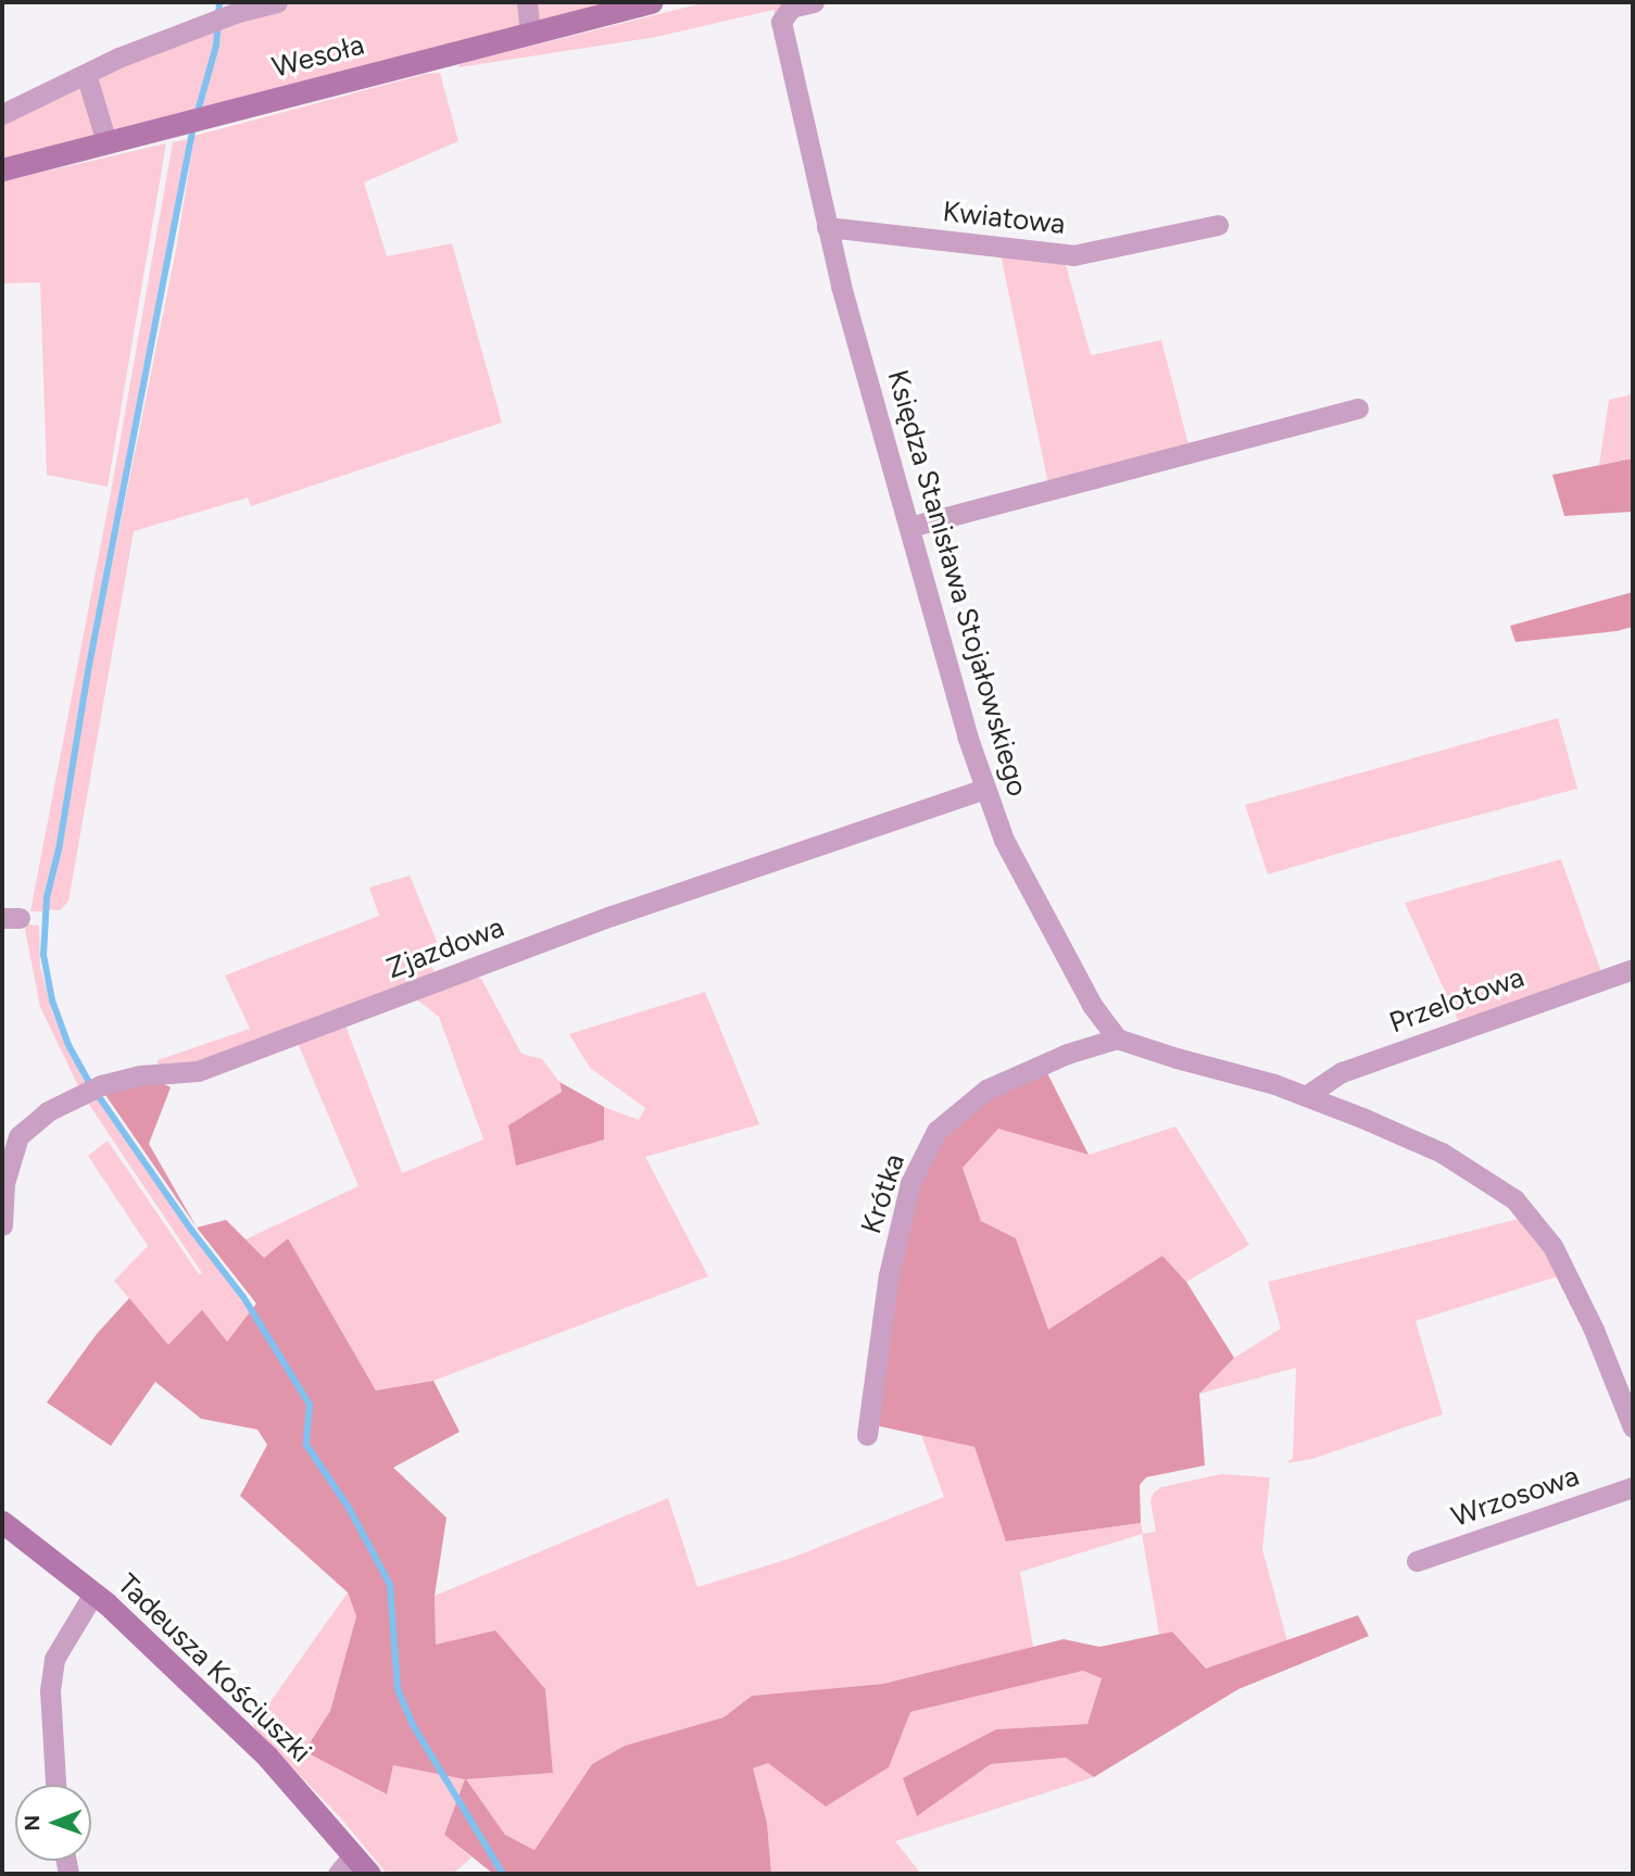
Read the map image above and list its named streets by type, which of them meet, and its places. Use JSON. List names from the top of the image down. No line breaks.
{"streets":{"main road":["Wesoła","Tadeusza Kościuszki"],"street":["Kwiatowa","Księdza Stanisława Stojałowskiego","Zjazdowa","Przelotowa","Krótka","Wrzosowa"]},"crossings":[["Kwiatowa","Księdza Stanisława Stojałowskiego"],["Księdza Stanisława Stojałowskiego","Zjazdowa"],["Księdza Stanisława Stojałowskiego","Krótka"]],"north":"left"}
